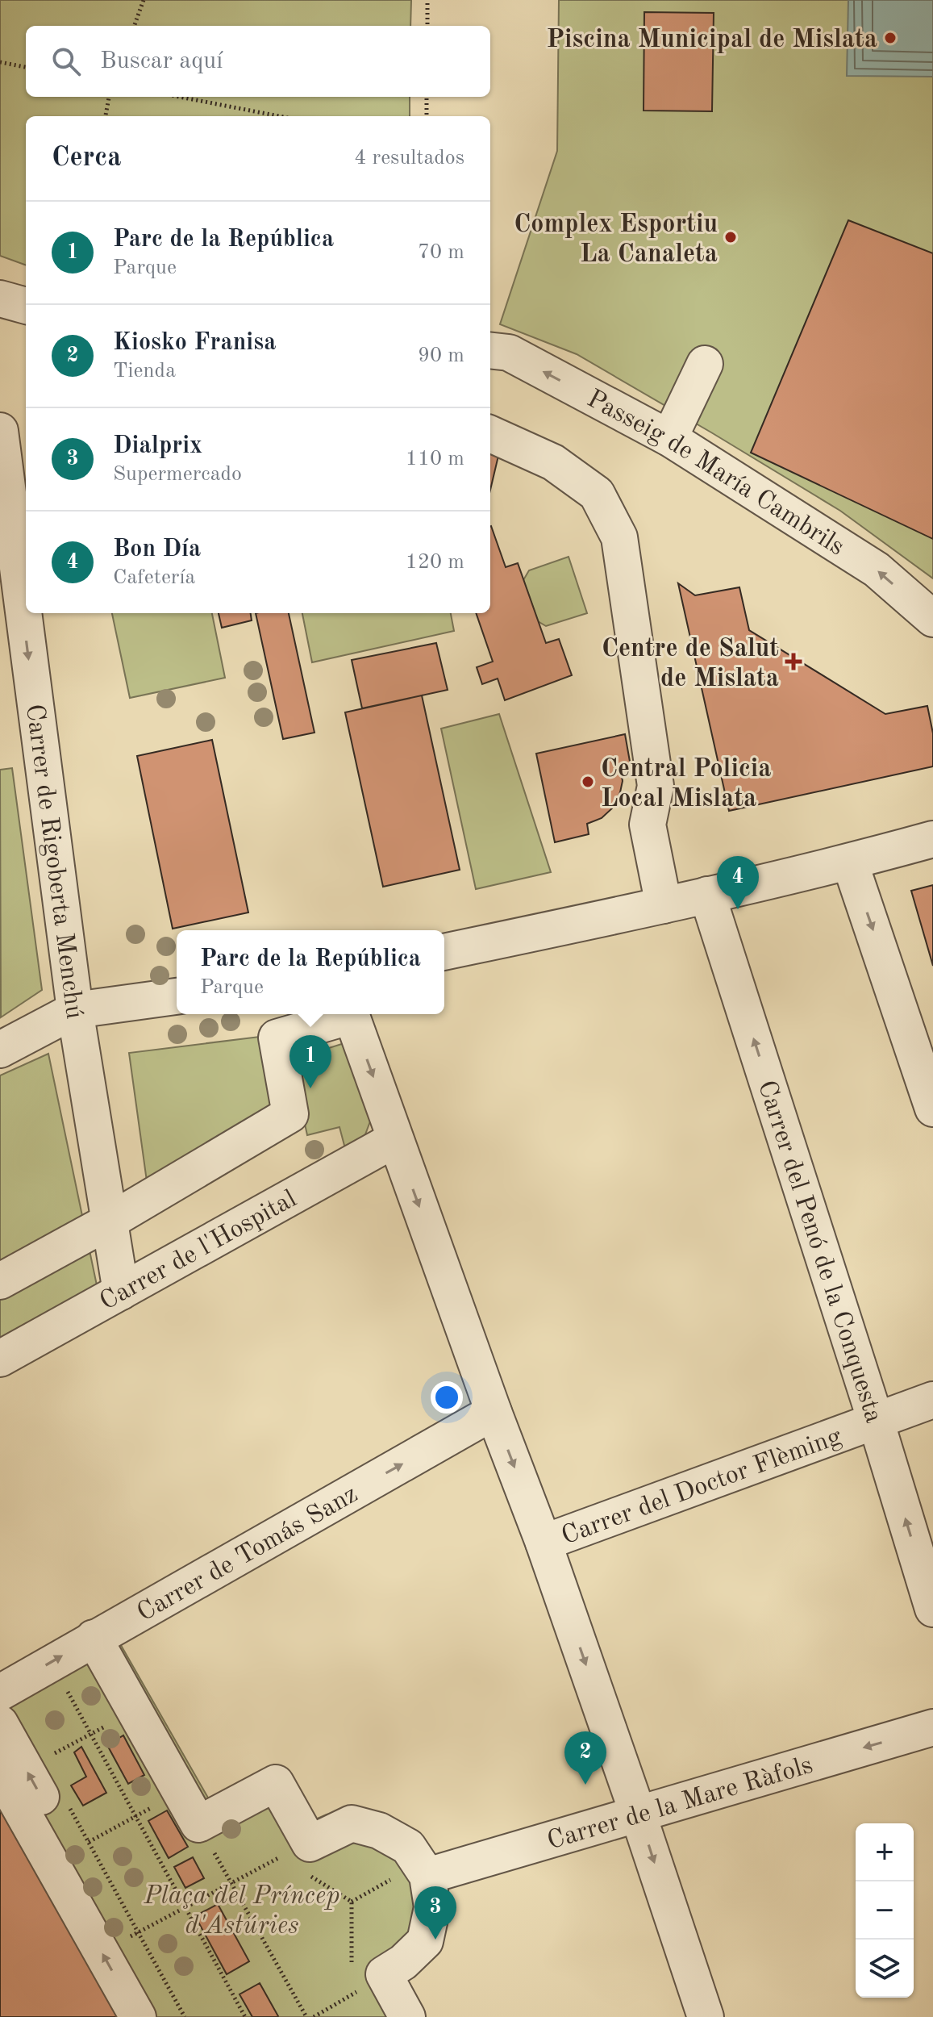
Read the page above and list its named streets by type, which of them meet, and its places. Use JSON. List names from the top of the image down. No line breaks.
{"streets":{"street":["Passeig de María Cambrils","Carrer de Rigoberta Menchú","Carrer de l'Hospital","Carrer del Penó de la Conquesta","Carrer del Doctor Flèming","Carrer de Tomás Sanz","Carrer de la Mare Ràfols"]},"crossings":[["Carrer de Rigoberta Menchú","Carrer de l'Hospital"],["Carrer del Penó de la Conquesta","Carrer del Doctor Flèming"]],"one_way":["Passeig de María Cambrils","Carrer de Rigoberta Menchú","Carrer de Tomás Sanz","Carrer de la Mare Ràfols"],"parks":["Plaça del Príncep d'Astúries"],"places":{"other":["Piscina Municipal de Mislata","Complex Esportiu La Canaleta","Central Policia Local Mislata"],"health":["Centre de Salut de Mislata"]},"page":{"search":"Buscar aquí","heading":["Cerca","4 resultados"],"list":[{"mark":"1","name":"Parc de la República","note":"Parque","value":"70 m"},{"mark":"2","name":"Kiosko Franisa","note":"Tienda","value":"90 m"},{"mark":"3","name":"Dialprix","note":"Supermercado","value":"110 m"},{"mark":"4","name":"Bon Día","note":"Cafetería","value":"120 m"}],"pins":["4","1","2","3"],"popup":["Parc de la República","Parque"],"map_buttons":["+","−"]}}
